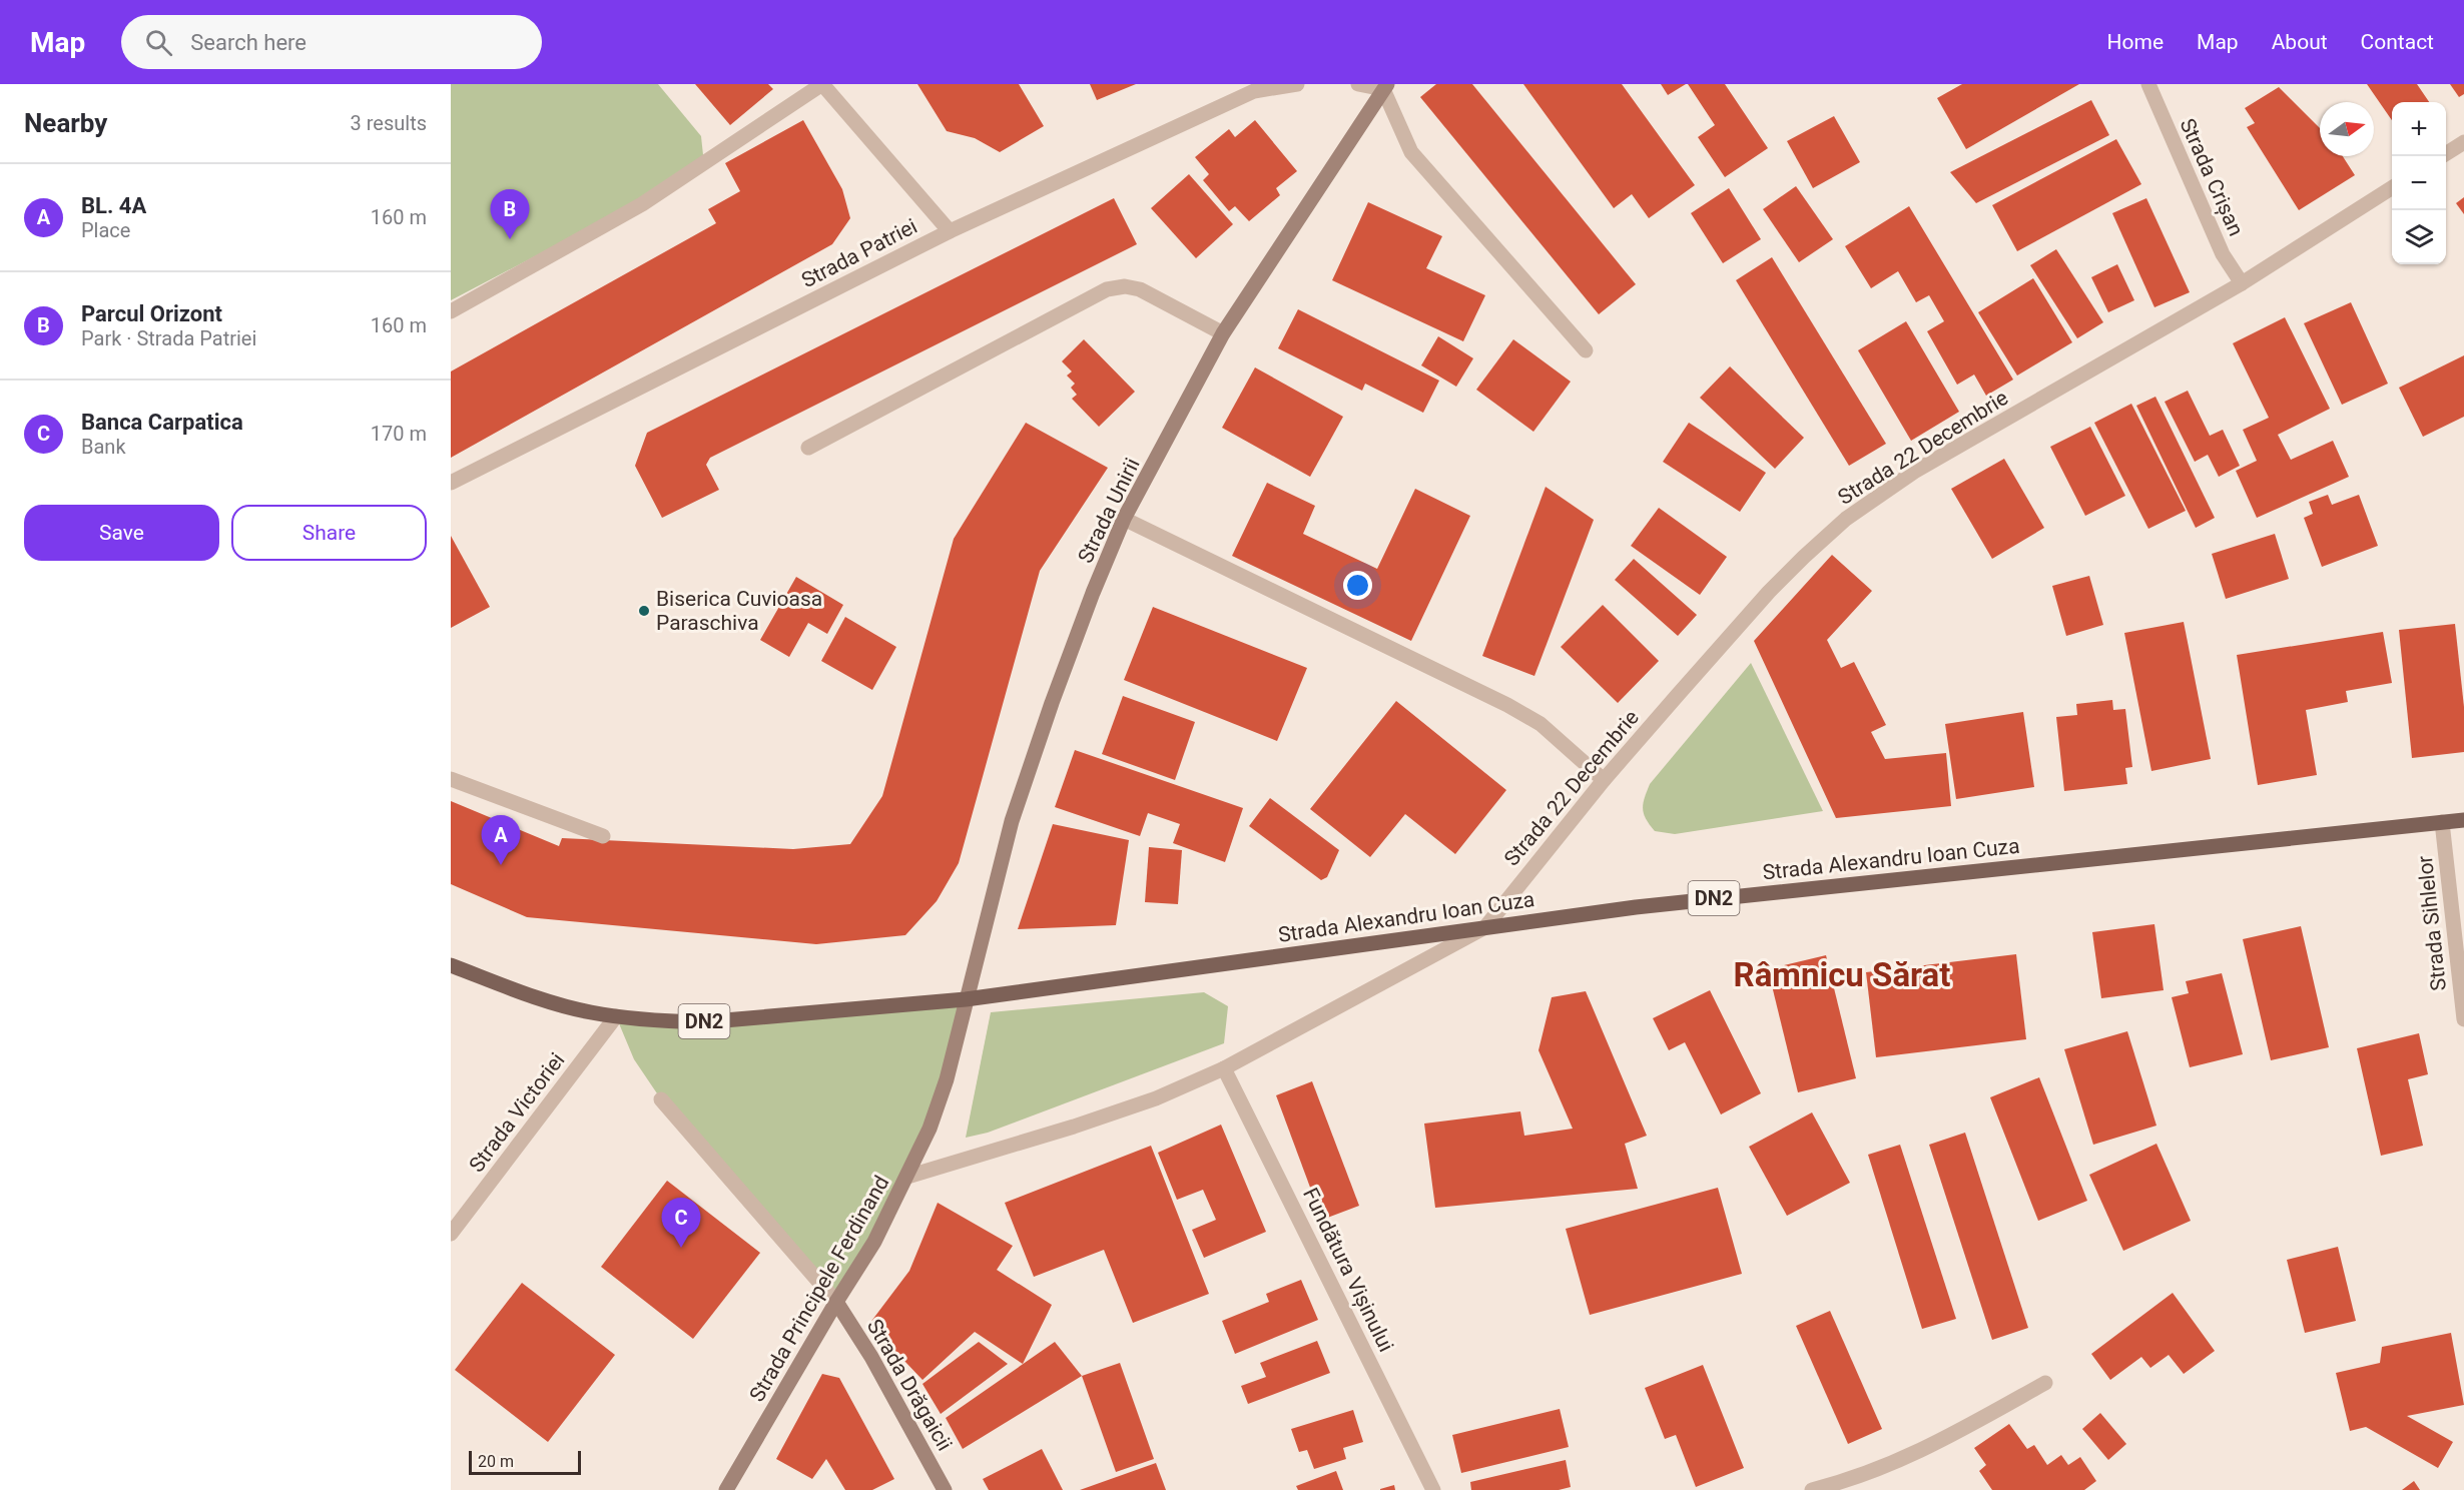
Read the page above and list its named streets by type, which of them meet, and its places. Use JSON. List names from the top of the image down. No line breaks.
{"streets":{"main road":["Strada Alexandru Ioan Cuza","DN2"],"street":["Strada Crișan","Strada Patriei","Strada 22 Decembrie","Strada Unirii","Strada Sihlelor","Strada Victoriei","Fundătura Vișinului","Strada Principele Ferdinand","Strada Drăgaicii"]},"crossings":[["Strada Crișan","Strada 22 Decembrie"],["Strada 22 Decembrie","Strada Alexandru Ioan Cuza"],["Strada Unirii","Strada Alexandru Ioan Cuza"],["Strada Unirii","DN2"],["Strada Unirii","Strada Principele Ferdinand"],["Strada Alexandru Ioan Cuza","DN2"],["Strada Alexandru Ioan Cuza","Strada Sihlelor"],["Strada Alexandru Ioan Cuza","Strada Principele Ferdinand"],["DN2","Strada Victoriei"],["DN2","Strada Principele Ferdinand"],["Strada Principele Ferdinand","Strada Drăgaicii"]],"districts":["Râmnicu Sărat"],"places":["Biserica Cuvioasa Paraschiva"],"scale_bar":"20 m","north":"right","page":{"header":"Map","search":"Search here","nav":["Home","Map","About","Contact"],"heading":["Nearby","3 results"],"map_buttons":["+","−"],"list":[{"mark":"A","name":"BL. 4A","note":"Place","value":"160 m"},{"mark":"B","name":"Parcul Orizont","note":"Park · Strada Patriei","value":"160 m"},{"mark":"C","name":"Banca Carpatica","note":"Bank","value":"170 m"}],"pins":["B","A","C"],"buttons":["Save","Share"],"scale":"20 m"}}
